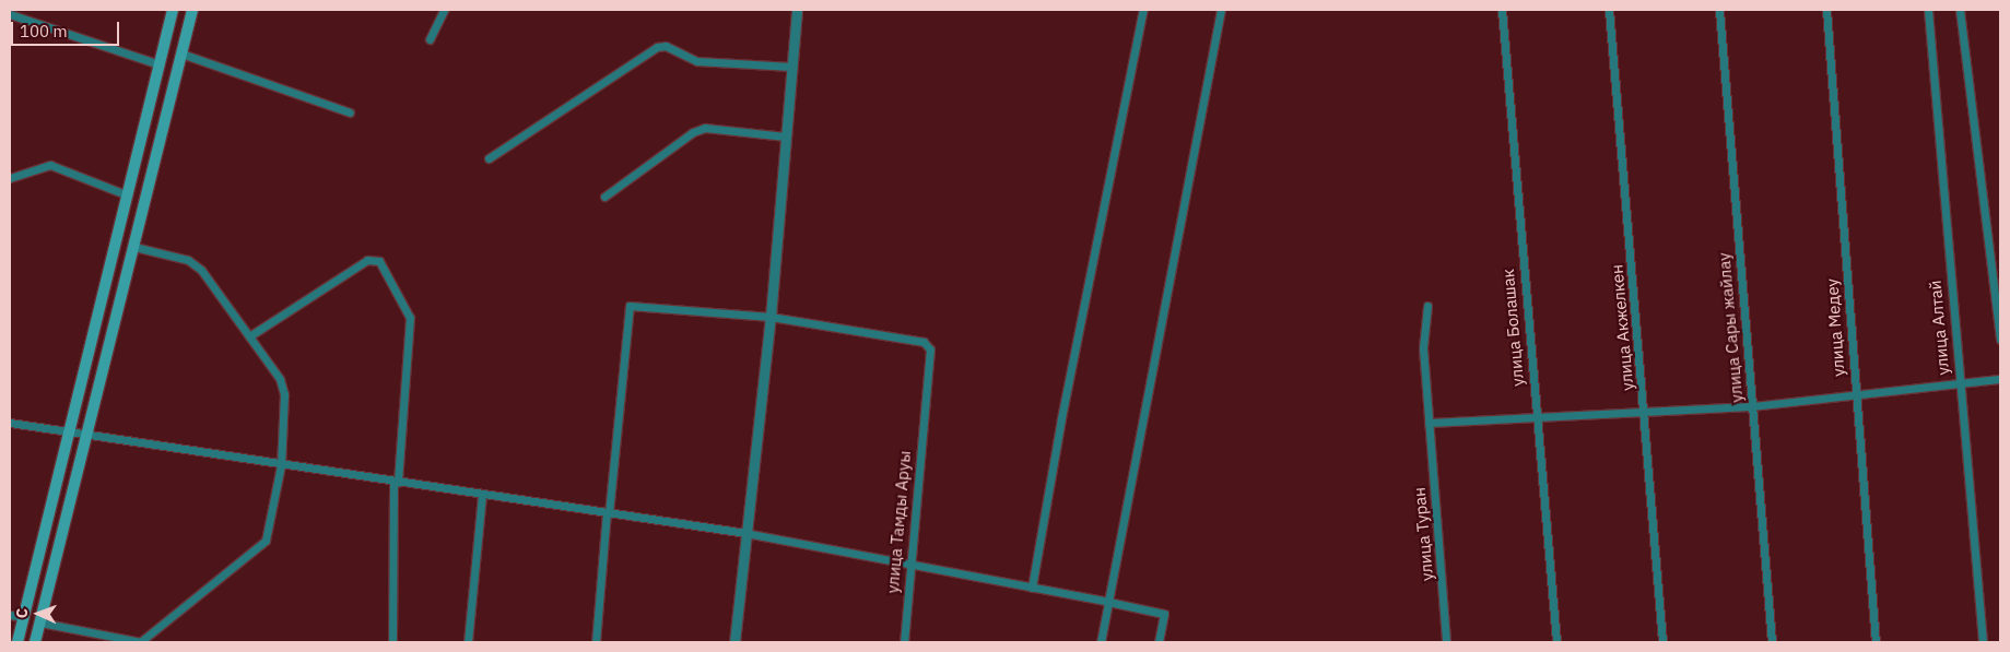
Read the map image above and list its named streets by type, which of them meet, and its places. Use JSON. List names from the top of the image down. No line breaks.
{"streets":{"street":["улица Болашак","улица Акжелкен","улица Сары жайлау","улица Медеу","улица Алтай","улица Тамды Аруы","улица Туран"]},"scale_bar":"100 m","north":"left"}
